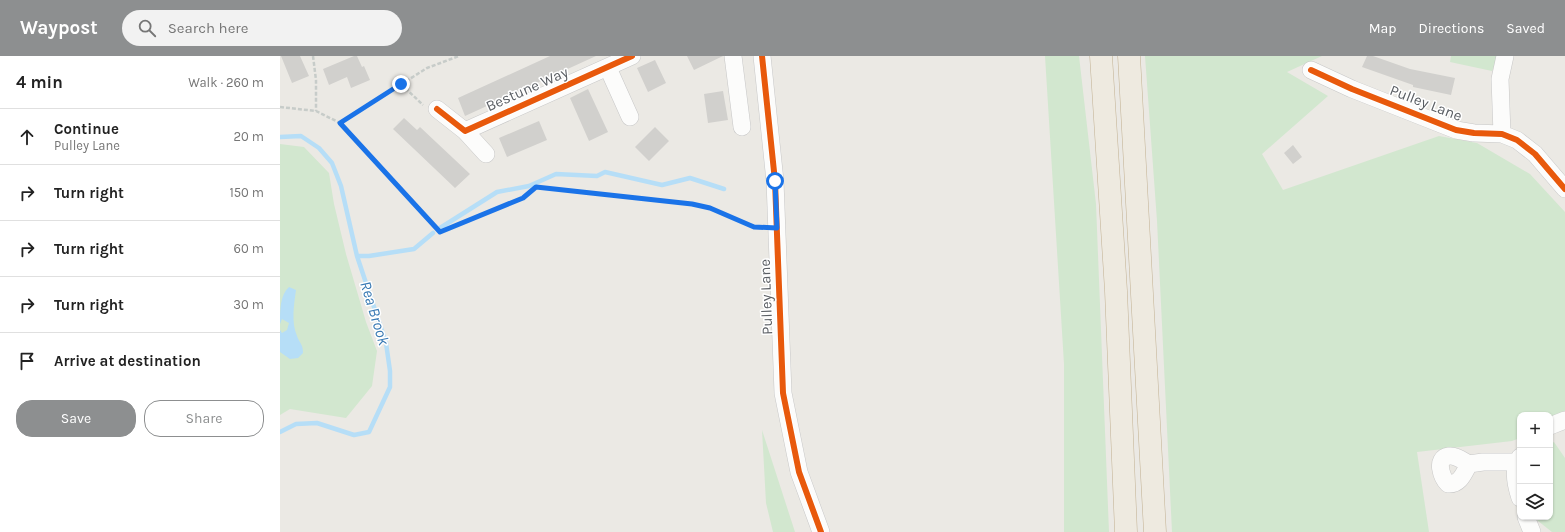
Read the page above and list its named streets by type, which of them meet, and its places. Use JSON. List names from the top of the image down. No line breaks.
{"streets":{"street":["Bestune Way","Pulley Lane"]},"water":["Rea Brook"],"page":{"header":"Waypost","search":"Search here","nav":["Map","Directions","Saved"],"heading":["4 min","Walk · 260 m"],"list":[["Continue","Pulley Lane","20 m"],["Turn right","150 m"],["Turn right","60 m"],["Turn right","30 m"],"Arrive at destination"],"buttons":["Save","Share"],"map_buttons":["+","−"]}}
